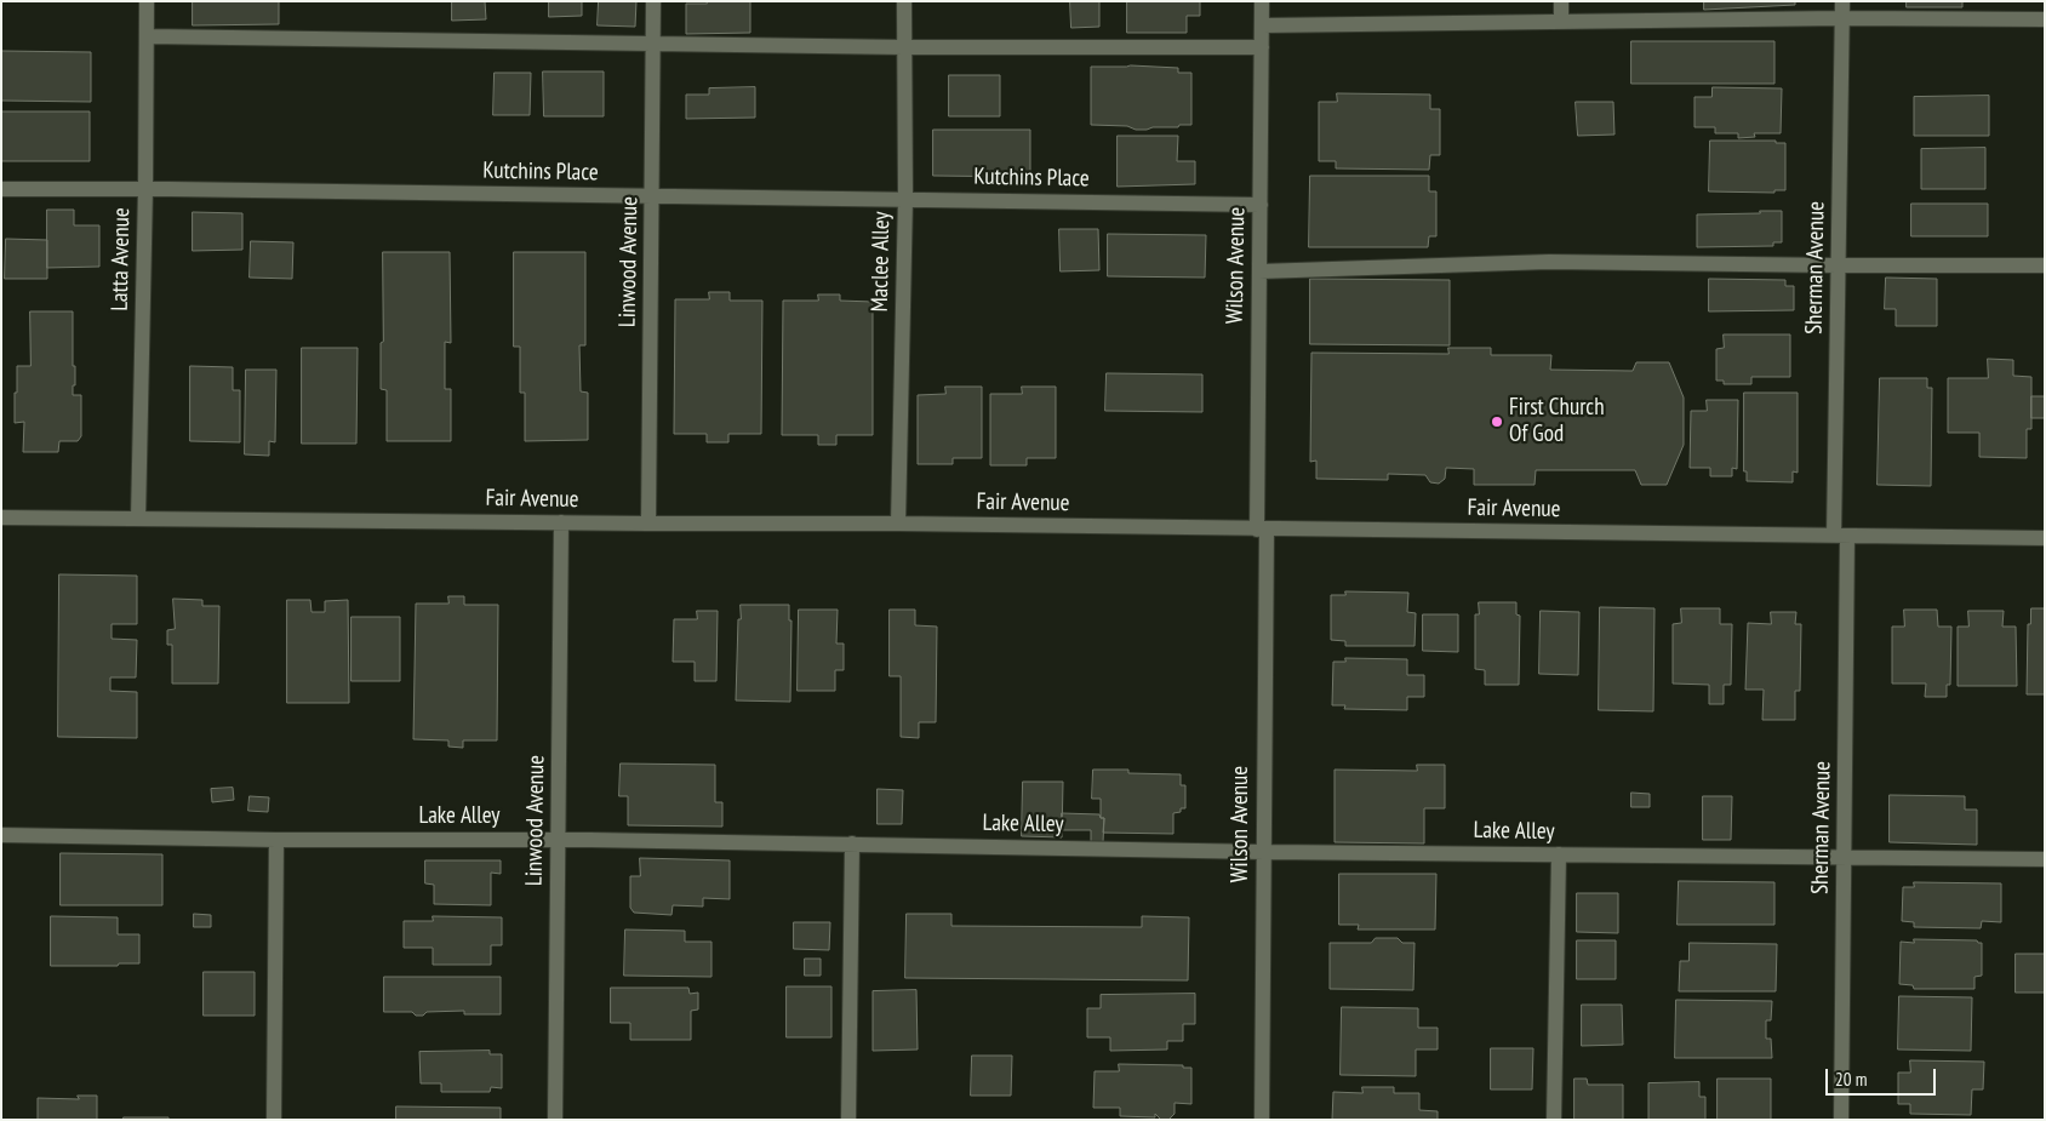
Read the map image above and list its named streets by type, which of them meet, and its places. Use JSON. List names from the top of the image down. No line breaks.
{"streets":{"street":["Kutchins Place","Latta Avenue","Linwood Avenue","Maclee Alley","Wilson Avenue","Sherman Avenue","Fair Avenue","Lake Alley"]},"crossings":[["Kutchins Place","Latta Avenue"],["Kutchins Place","Linwood Avenue"],["Kutchins Place","Maclee Alley"],["Kutchins Place","Wilson Avenue"],["Latta Avenue","Fair Avenue"],["Linwood Avenue","Fair Avenue"],["Linwood Avenue","Lake Alley"],["Maclee Alley","Fair Avenue"],["Wilson Avenue","Fair Avenue"],["Wilson Avenue","Lake Alley"],["Sherman Avenue","Fair Avenue"],["Sherman Avenue","Lake Alley"]],"places":["First Church Of God"],"scale_bar":"20 m"}
